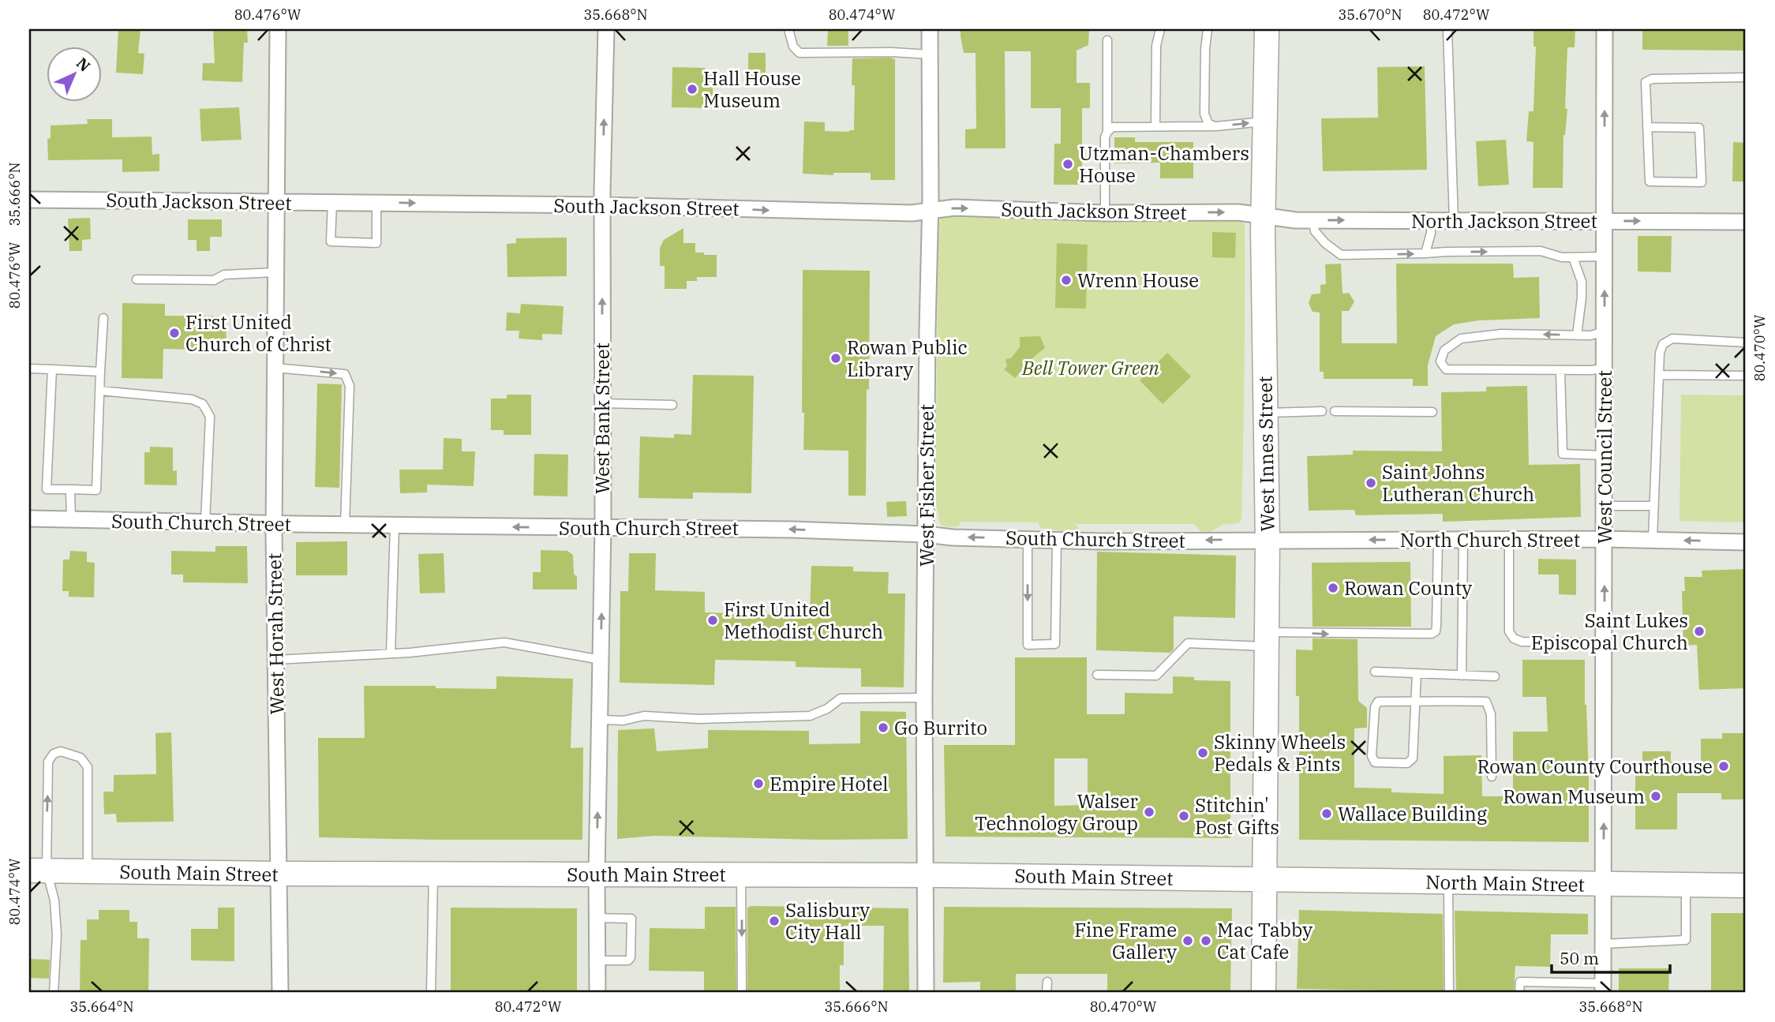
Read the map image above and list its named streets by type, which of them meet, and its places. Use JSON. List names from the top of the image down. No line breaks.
{"streets":{"main road":["West Innes Street","South Main Street","North Main Street"],"street":["South Jackson Street","North Jackson Street","West Bank Street","West Council Street","West Fisher Street","South Church Street","North Church Street","West Horah Street"]},"crossings":[["South Jackson Street","North Jackson Street"],["South Jackson Street","West Bank Street"],["South Jackson Street","West Innes Street"],["South Jackson Street","West Fisher Street"],["South Jackson Street","West Horah Street"],["North Jackson Street","West Innes Street"],["North Jackson Street","West Council Street"],["West Bank Street","South Church Street"],["West Bank Street","South Main Street"],["West Innes Street","South Church Street"],["West Innes Street","North Church Street"],["West Innes Street","South Main Street"],["West Innes Street","North Main Street"],["West Council Street","North Church Street"],["West Council Street","North Main Street"],["West Fisher Street","South Church Street"],["West Fisher Street","South Main Street"],["South Church Street","North Church Street"],["South Church Street","West Horah Street"],["West Horah Street","South Main Street"],["South Main Street","North Main Street"]],"one_way":["South Jackson Street","North Jackson Street","West Bank Street","West Council Street","South Church Street","North Church Street"],"parks":["Bell Tower Green"],"places":["Hall House Museum","Utzman-Chambers House","Wrenn House","First United Church of Christ","Rowan Public Library","Saint Johns Lutheran Church","Rowan County","First United Methodist Church","Saint Lukes Episcopal Church","Go Burrito","Skinny Wheels Pedals & Pints","Rowan County Courthouse","Empire Hotel","Rowan Museum","Walser Technology Group","Wallace Building","Stitchin' Post Gifts","Salisbury City Hall","Fine Frame Gallery","Mac Tabby Cat Cafe"],"scale_bar":"50 m","north":"top right","coordinates":["80.476°W","35.668°N","80.474°W","35.670°N","80.472°W","35.666°N","80.470°W","35.664°N"]}
